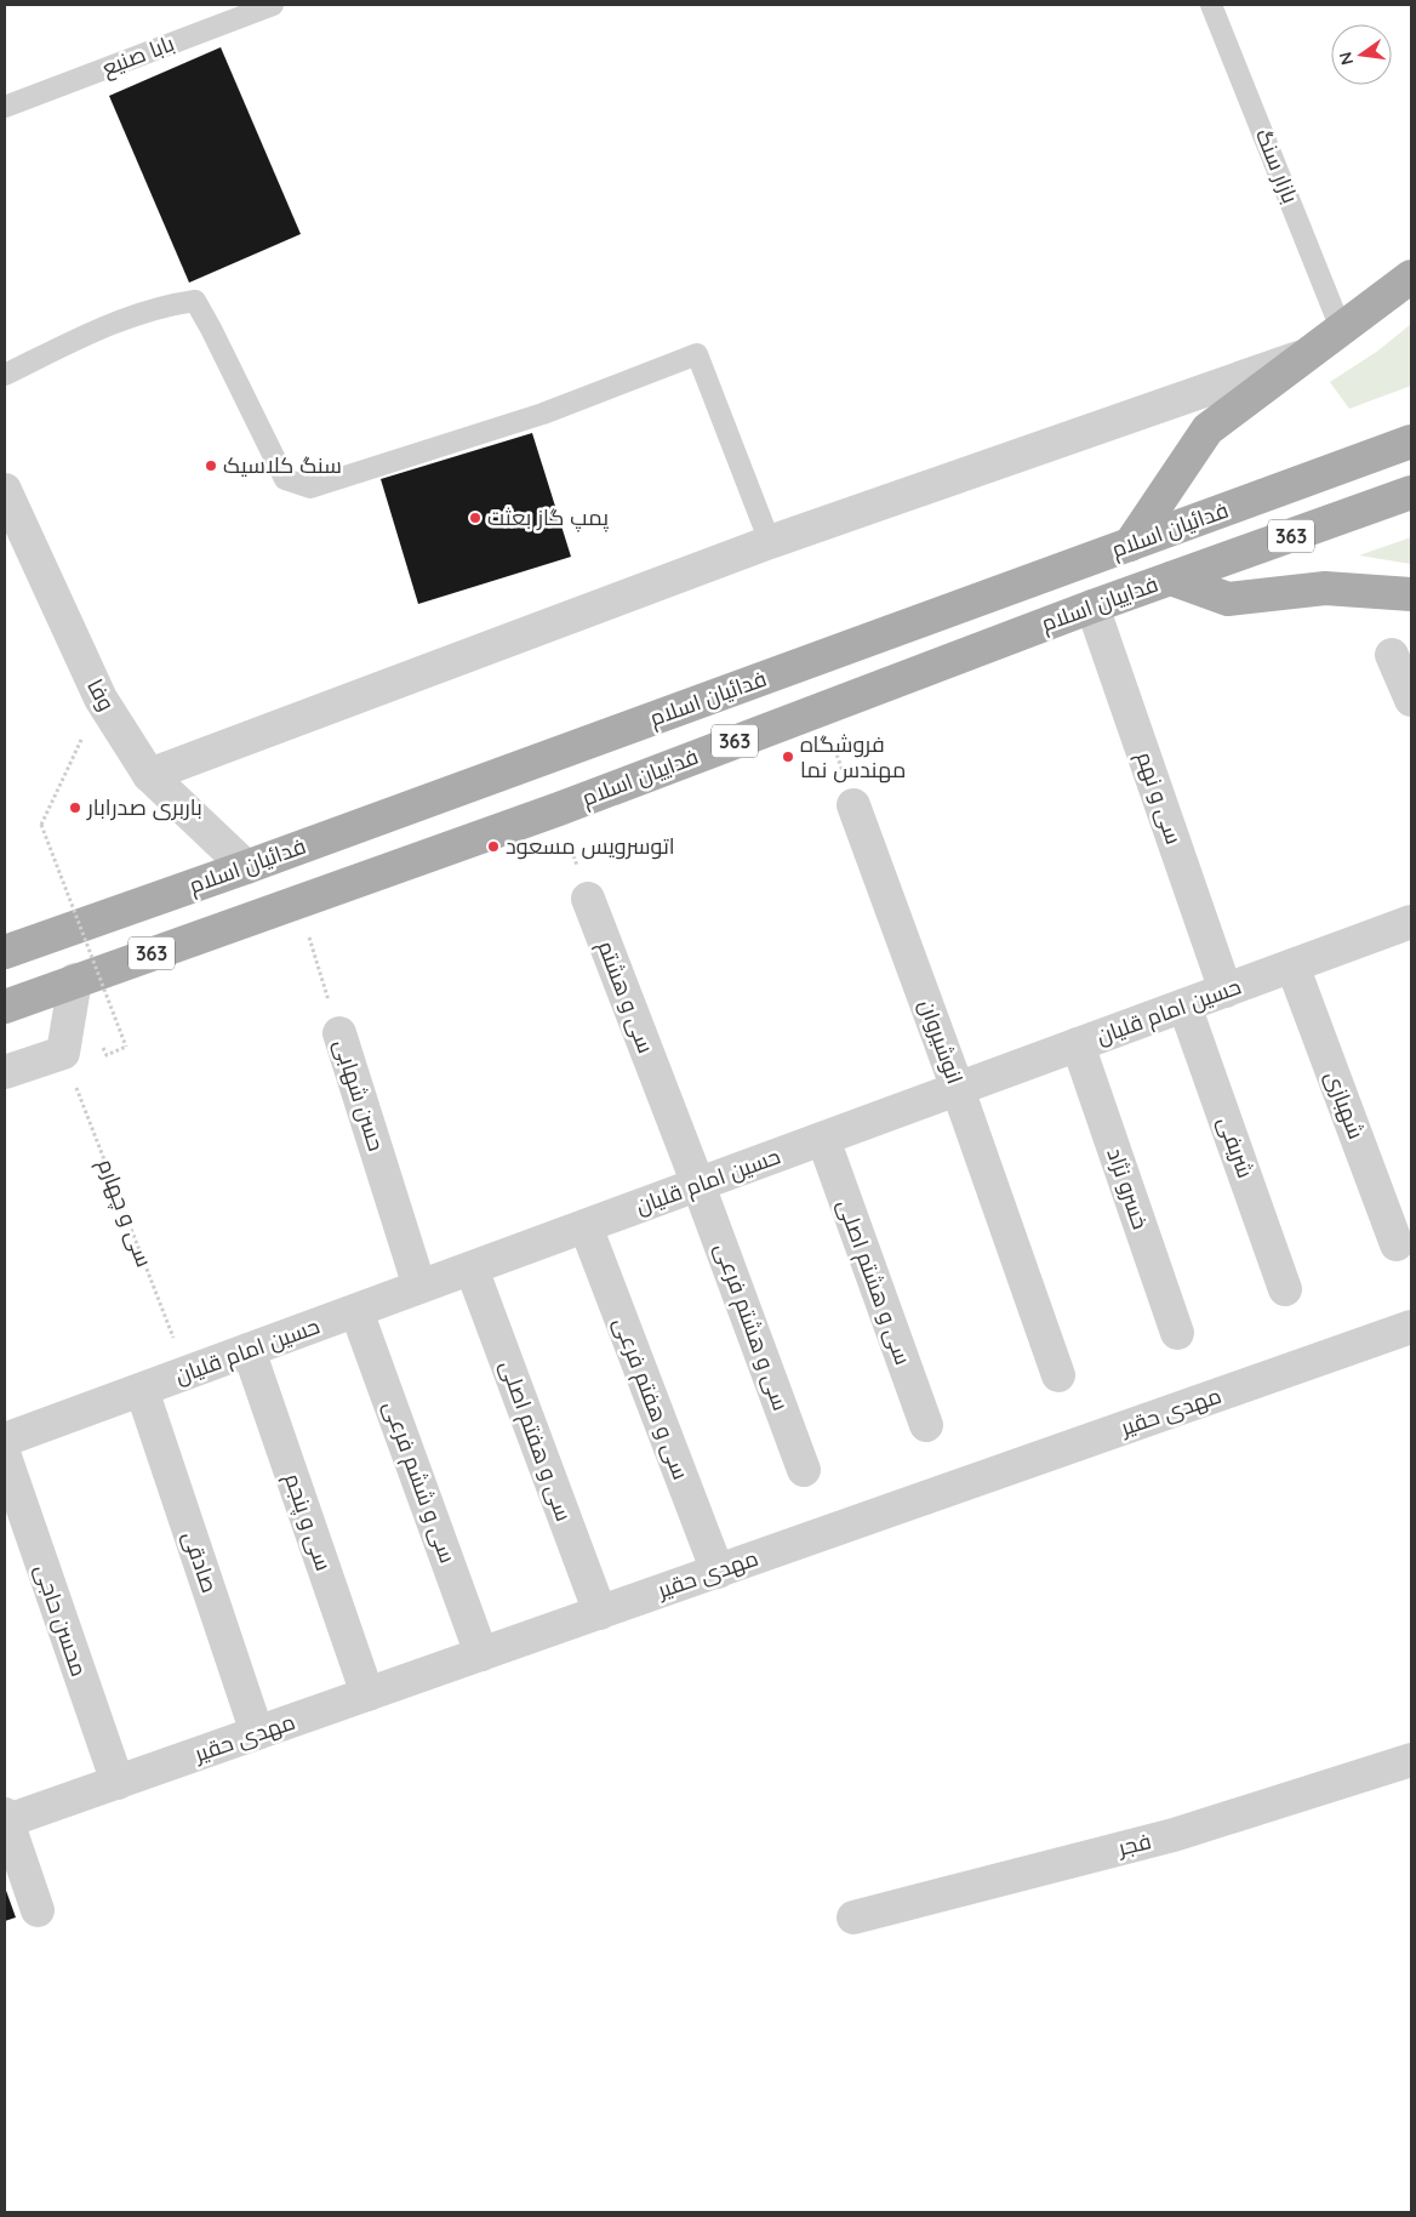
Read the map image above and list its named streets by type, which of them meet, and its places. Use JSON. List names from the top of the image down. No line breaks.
{"streets":{"main road":["فدائیان اسلام","363","فداییان اسلام"],"street":["وفا","سی و نهم","سی و هشتم","حسین امام قلیان","انوشیروان","حسن شهابی","شهبازی","شریفی","خسرو نژاد","سی و هشتم اصلی","سی و هشتم فرعی","سی و هفتم فرعی","مهدی حقیر","سی و هفتم اصلی","سی و ششم فرعی","سی و پنجم","صادقی","محسن حاجی","فجر"],"lane":["بابا صنیع","بازار سنگ"],"path":["سی و چهارم"]},"crossings":[["فدائیان اسلام","وفا"],["فداییان اسلام","سی و نهم"],["فداییان اسلام","حسن شهابی"],["سی و نهم","حسین امام قلیان"],["سی و هشتم","حسین امام قلیان"],["سی و هشتم","سی و هشتم فرعی"],["حسین امام قلیان","انوشیروان"],["حسین امام قلیان","حسن شهابی"],["حسین امام قلیان","شهبازی"],["حسین امام قلیان","شریفی"],["حسین امام قلیان","خسرو نژاد"],["حسین امام قلیان","سی و چهارم"],["حسین امام قلیان","سی و هشتم اصلی"],["حسین امام قلیان","سی و هشتم فرعی"],["حسین امام قلیان","سی و هفتم فرعی"],["حسین امام قلیان","سی و هفتم اصلی"],["حسین امام قلیان","سی و ششم فرعی"],["حسین امام قلیان","سی و پنجم"],["حسین امام قلیان","صادقی"],["سی و هفتم فرعی","مهدی حقیر"],["مهدی حقیر","سی و هفتم اصلی"],["مهدی حقیر","سی و ششم فرعی"],["مهدی حقیر","سی و پنجم"],["مهدی حقیر","صادقی"],["مهدی حقیر","محسن حاجی"]],"places":["سنگ کلاسیک","پمپ گاز بعثت","فروشگاه مهندس نما","باربری صدرابار","اتوسرویس مسعود"],"north":"left"}
